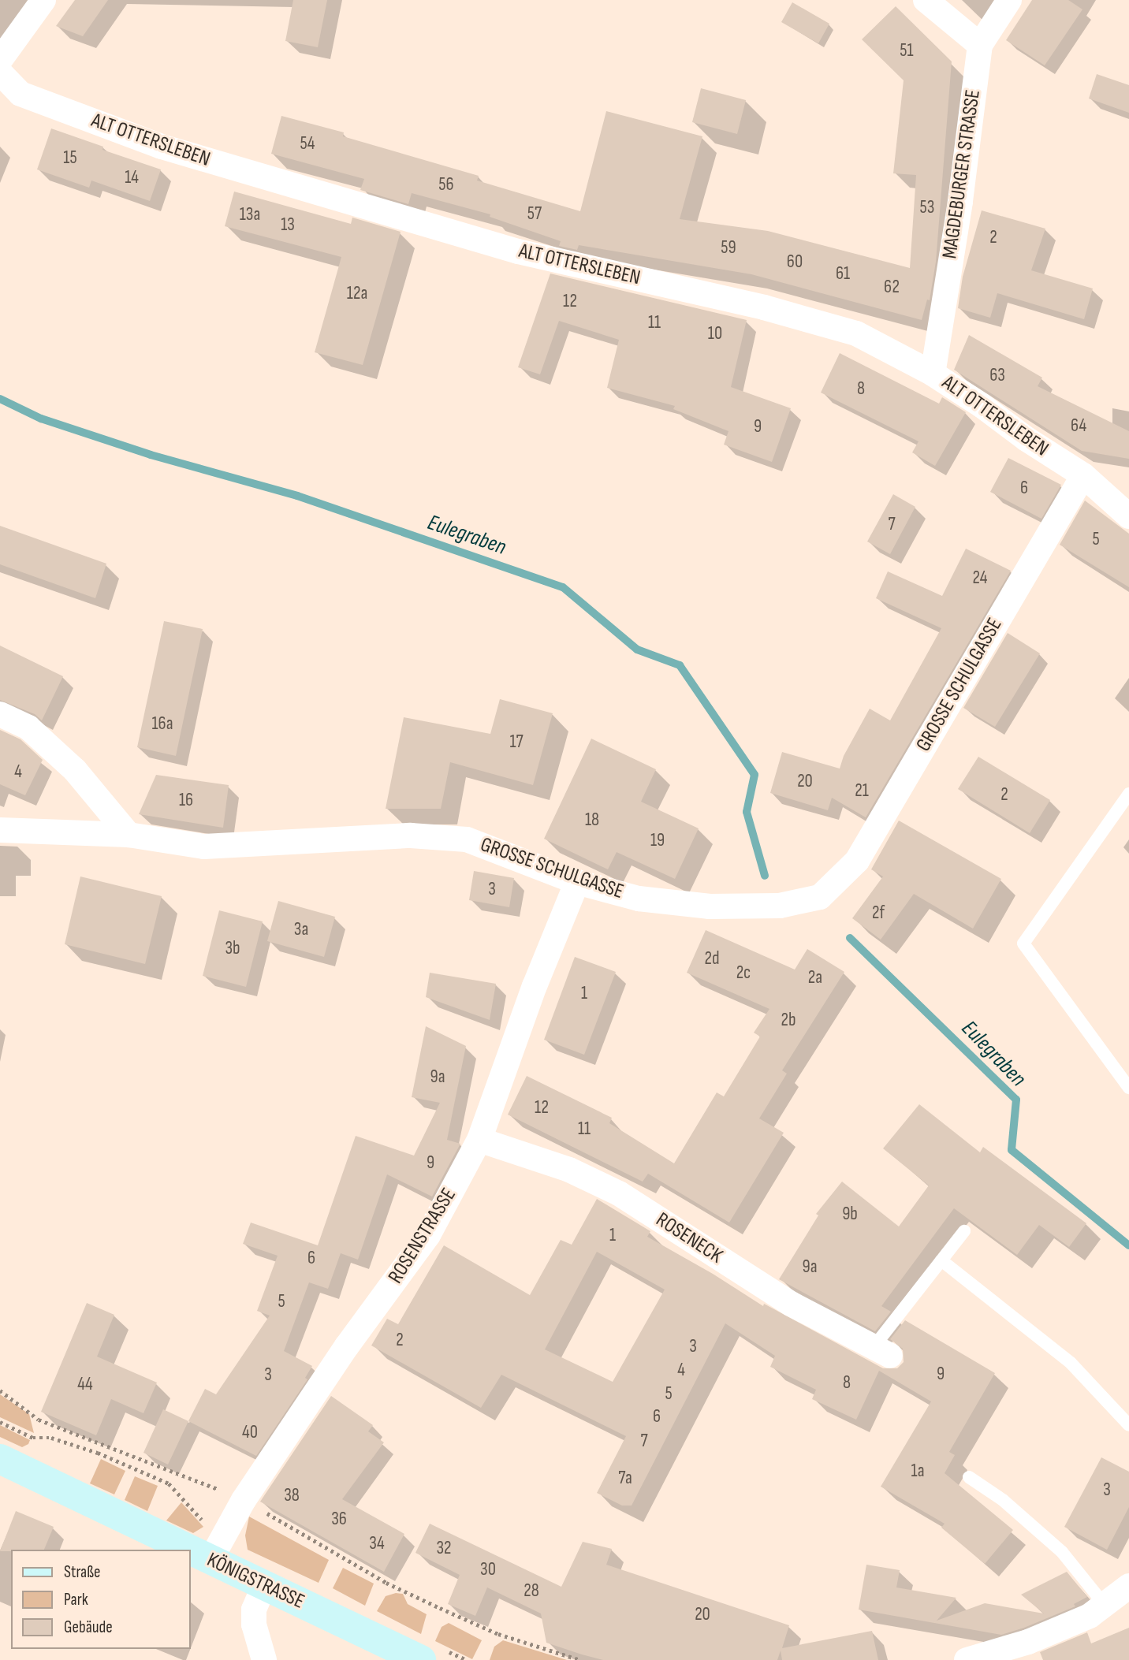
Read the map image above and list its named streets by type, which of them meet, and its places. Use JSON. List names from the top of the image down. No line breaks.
{"streets":{"street":["ALT OTTERSLEBEN","MAGDEBURGER STRASSE","GROSSE SCHULGASSE","ROSENSTRASSE","ROSENECK","KÖNIGSTRASSE"]},"crossings":[["ALT OTTERSLEBEN","MAGDEBURGER STRASSE"],["ALT OTTERSLEBEN","GROSSE SCHULGASSE"],["GROSSE SCHULGASSE","ROSENSTRASSE"],["ROSENSTRASSE","ROSENECK"],["ROSENSTRASSE","KÖNIGSTRASSE"]],"water":["Eulegraben"],"house_numbers":["51","54","15","14","56","53","57","13a","13","2","59","60","61","62","12a","12","11","10","63","8","64","9","6","7","5","24","16a","17","4","20","21","2","16","18","19","3","2f","3a","3b","2d","2c","2a","1","2b","9a","12","11","9","9b","1","6","9a","5","2","3","4","9","3","8","44","5","6","40","7","1a","7a","3","38","36","34","32","30","28","20"],"legend":["Straße","Park","Gebäude"]}
